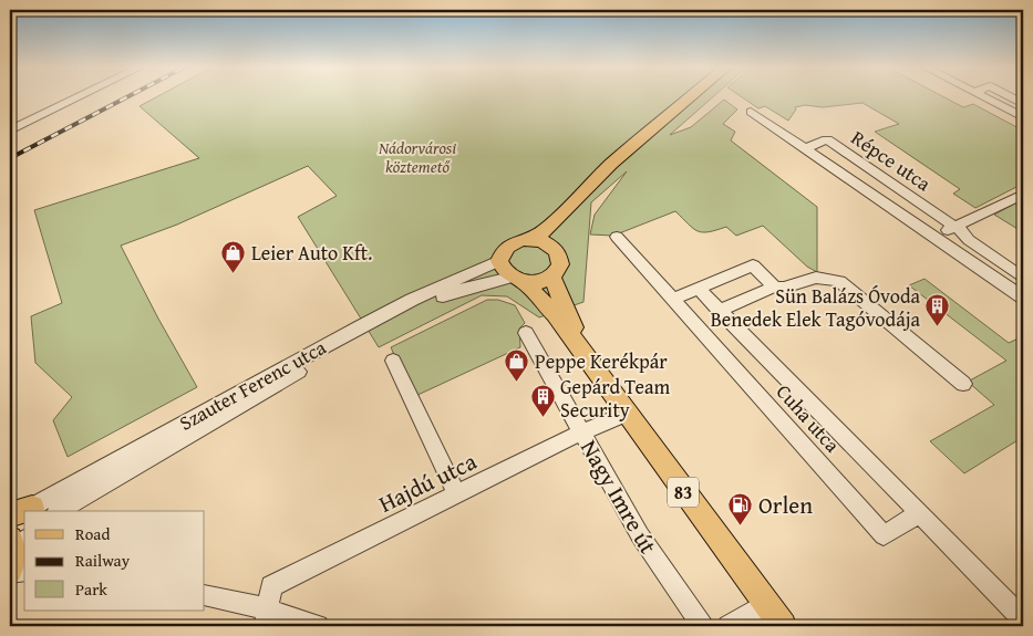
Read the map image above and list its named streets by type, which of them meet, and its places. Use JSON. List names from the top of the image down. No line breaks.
{"streets":{"main road":["83"],"street":["Répce utca","Szauter Ferenc utca","Cuha utca","Hajdú utca","Nagy Imre út"]},"crossings":[["Szauter Ferenc utca","83"],["Hajdú utca","83"],["Hajdú utca","Nagy Imre út"]],"parks":["Nádorvárosi köztemető"],"places":{"shop":["Leier Auto Kft.","Peppe Kerékpár"],"building":["Sün Balázs Óvoda Benedek Elek Tagóvodája","Gepárd Team Security"],"fuel station":["Orlen"]},"legend":["Road","Railway","Park"]}
